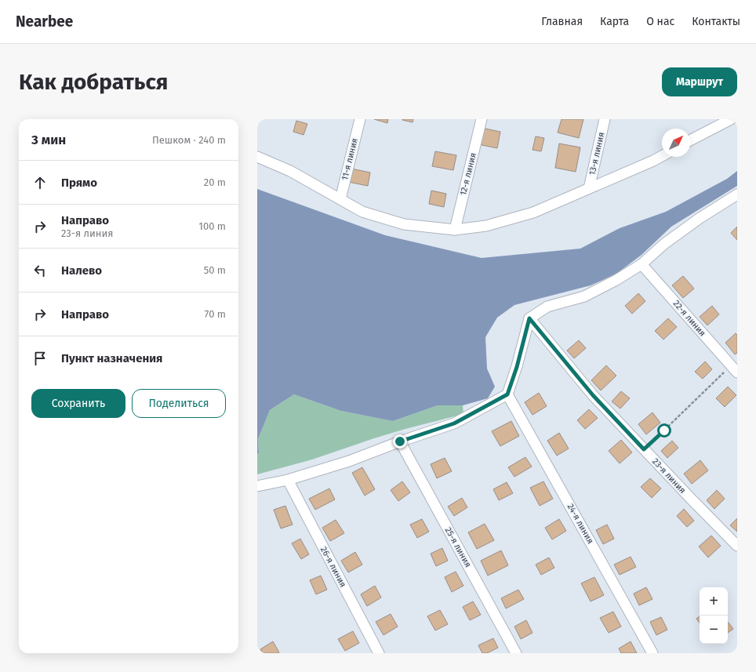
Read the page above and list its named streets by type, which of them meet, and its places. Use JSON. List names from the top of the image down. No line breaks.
{"streets":{"street":["13-я линия","11-я линия","12-я линия","22-я линия","23-я линия","24-я линия","25-я линия","26-я линия"]},"north":"top right","page":{"header":"Nearbee","nav":["Главная","Карта","О нас","Контакты"],"buttons":["Маршрут",["Сохранить","Поделиться"]],"title":"Как добраться","heading":["3 мин","Пешком · 240 m"],"list":[["Прямо","20 m"],["Направо","23-я линия","100 m"],["Налево","50 m"],["Направо","70 m"],"Пункт назначения"],"map_buttons":["+","−"]}}
